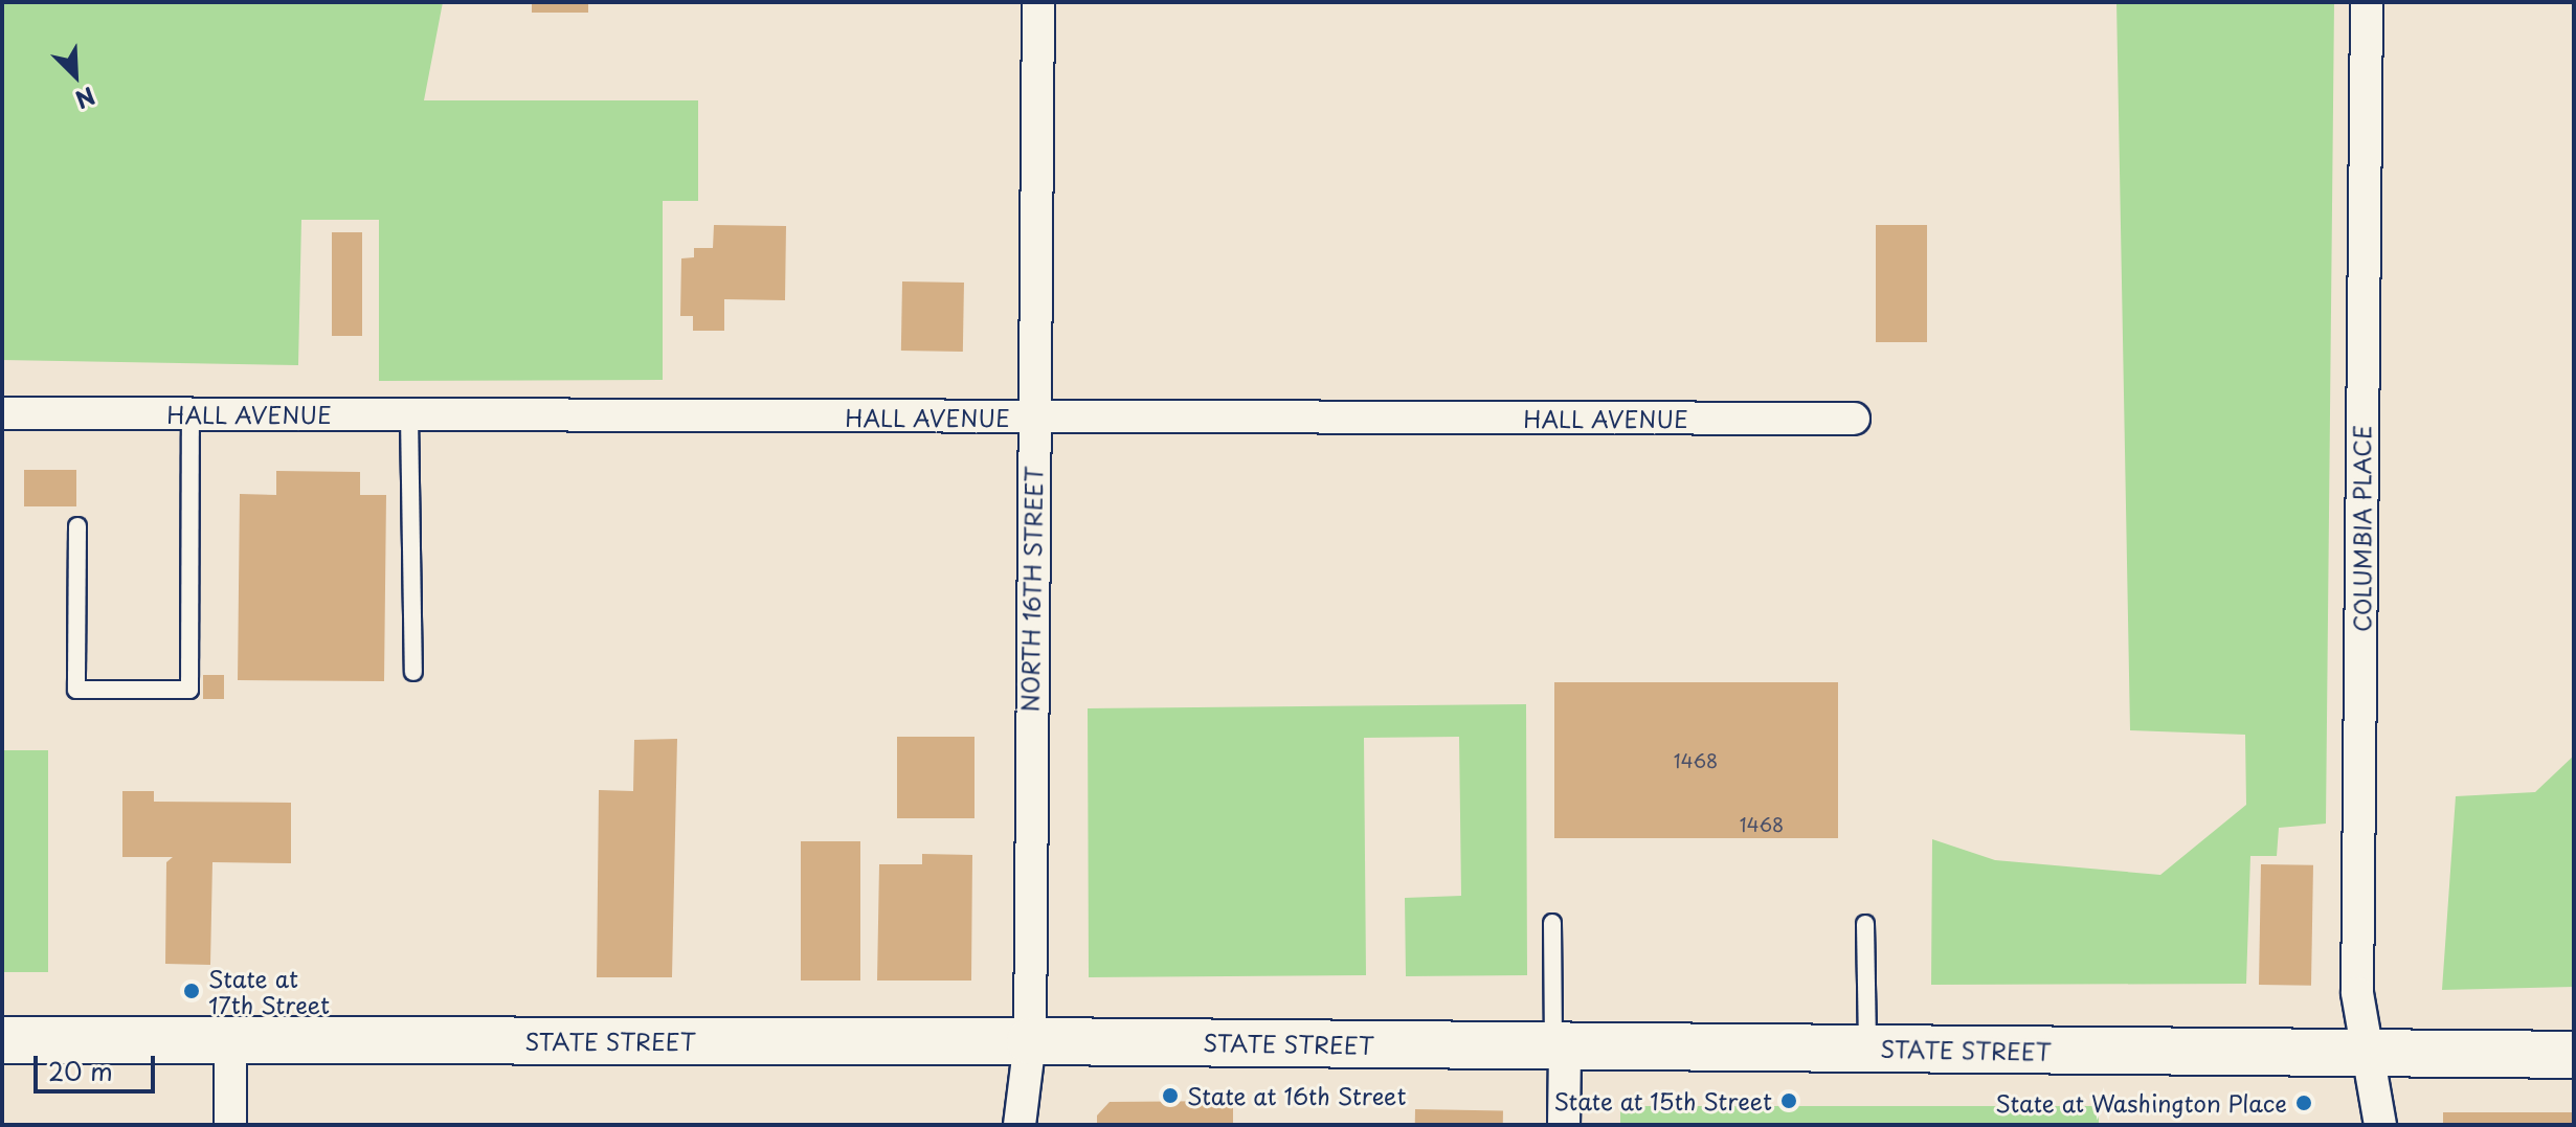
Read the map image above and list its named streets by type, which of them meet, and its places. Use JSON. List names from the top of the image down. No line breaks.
{"streets":{"main road":["STATE STREET"],"street":["HALL AVENUE","COLUMBIA PLACE","NORTH 16TH STREET"]},"crossings":[["HALL AVENUE","NORTH 16TH STREET"],["COLUMBIA PLACE","STATE STREET"],["NORTH 16TH STREET","STATE STREET"]],"places":["State at 17th Street","State at 16th Street","State at 15th Street","State at Washington Place"],"house_numbers":["1468","1468"],"scale_bar":"20 m","north":"bottom right"}
